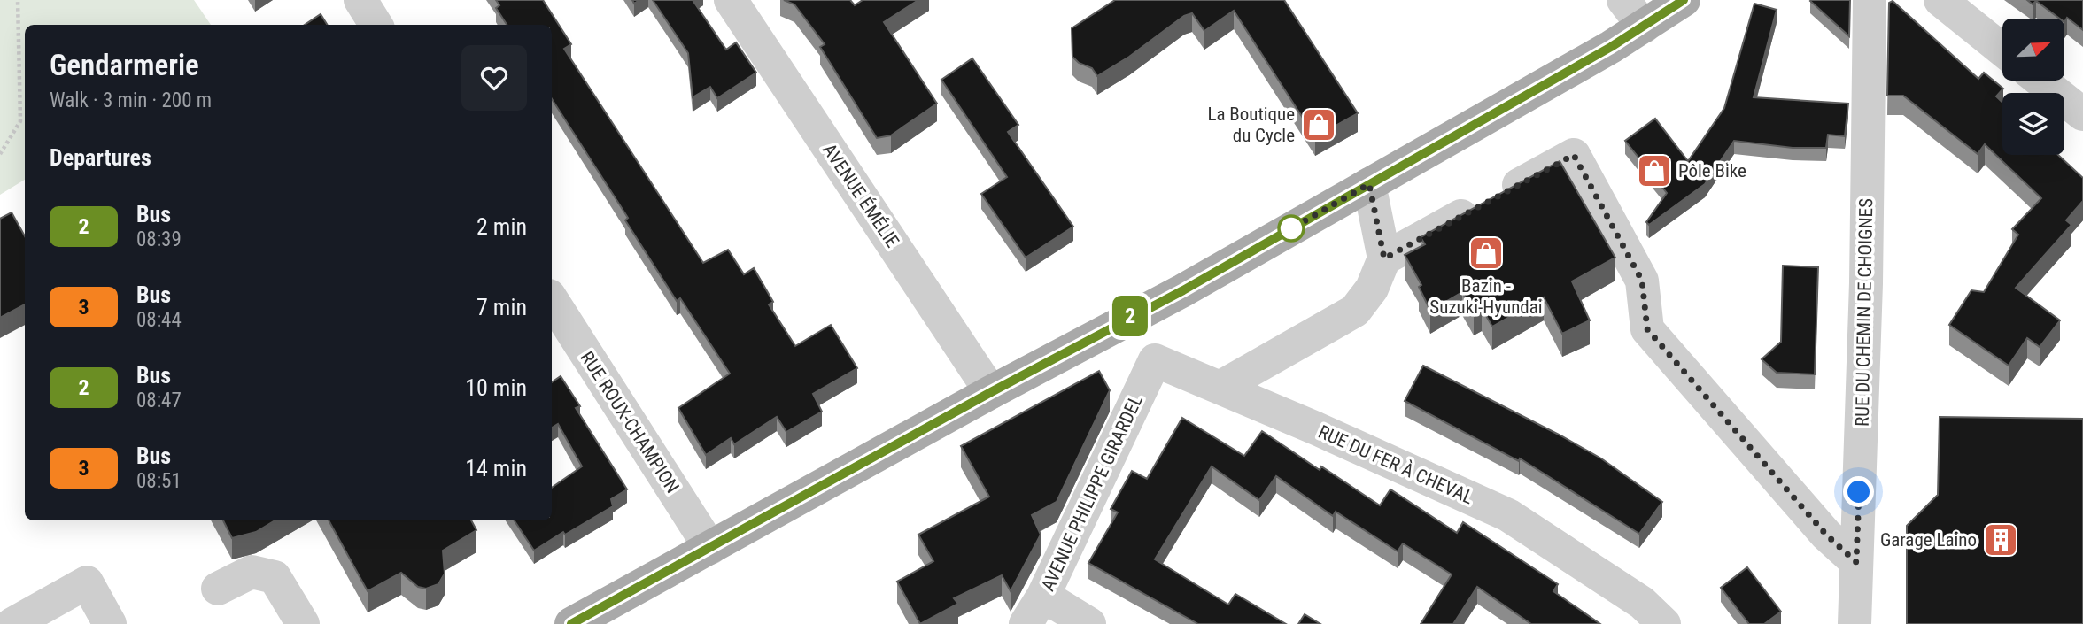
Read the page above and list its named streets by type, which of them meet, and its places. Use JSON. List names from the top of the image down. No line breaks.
{"streets":{"street":["AVENUE ÉMÉLIE","RUE DU CHEMIN DE CHOIGNES","RUE ROUX-CHAMPION","RUE DU FER À CHEVAL","AVENUE PHILIPPE GIRARDEL"]},"crossings":[["RUE DU FER À CHEVAL","AVENUE PHILIPPE GIRARDEL"]],"places":{"shop":["La Boutique du Cycle","Pôle Bike","Bazin - Suzuki-Hyundai"],"building":["Garage Laino"]},"lines":["bus line 2"],"north":"top right","page":{"on_map":"2","heading":[["Gendarmerie","Walk · 3 min · 200 m"],"Departures"],"list":[{"mark":"2","name":"Bus","note":"08:39","value":"2 min"},{"mark":"3","name":"Bus","note":"08:44","value":"7 min"},{"mark":"2","name":"Bus","note":"08:47","value":"10 min"},{"mark":"3","name":"Bus","note":"08:51","value":"14 min"}]}}
